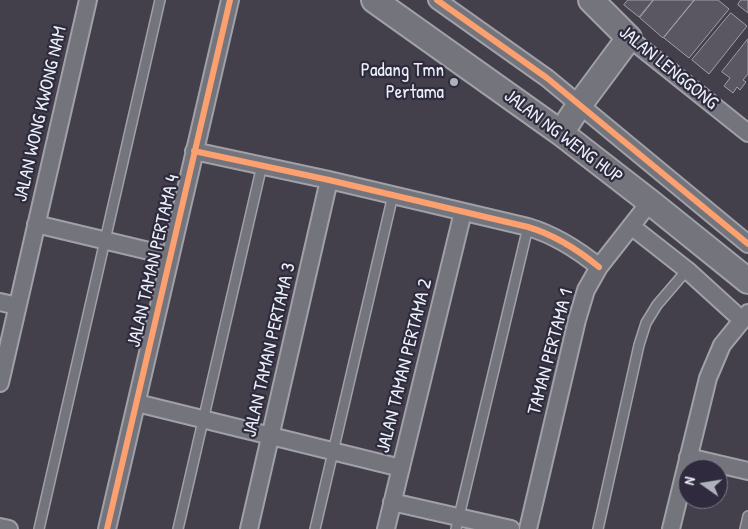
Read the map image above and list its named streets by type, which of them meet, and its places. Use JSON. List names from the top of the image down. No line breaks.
{"streets":{"main road":["JALAN LENGGONG","JALAN NG WENG HUP"],"street":["JALAN WONG KWONG NAM","JALAN TAMAN PERTAMA 4","JALAN TAMAN PERTAMA 3","TAMAN PERTAMA 1","JALAN TAMAN PERTAMA 2"]},"crossings":[["JALAN NG WENG HUP","TAMAN PERTAMA 1"]],"places":["Padang Tmn Pertama"],"north":"left"}
